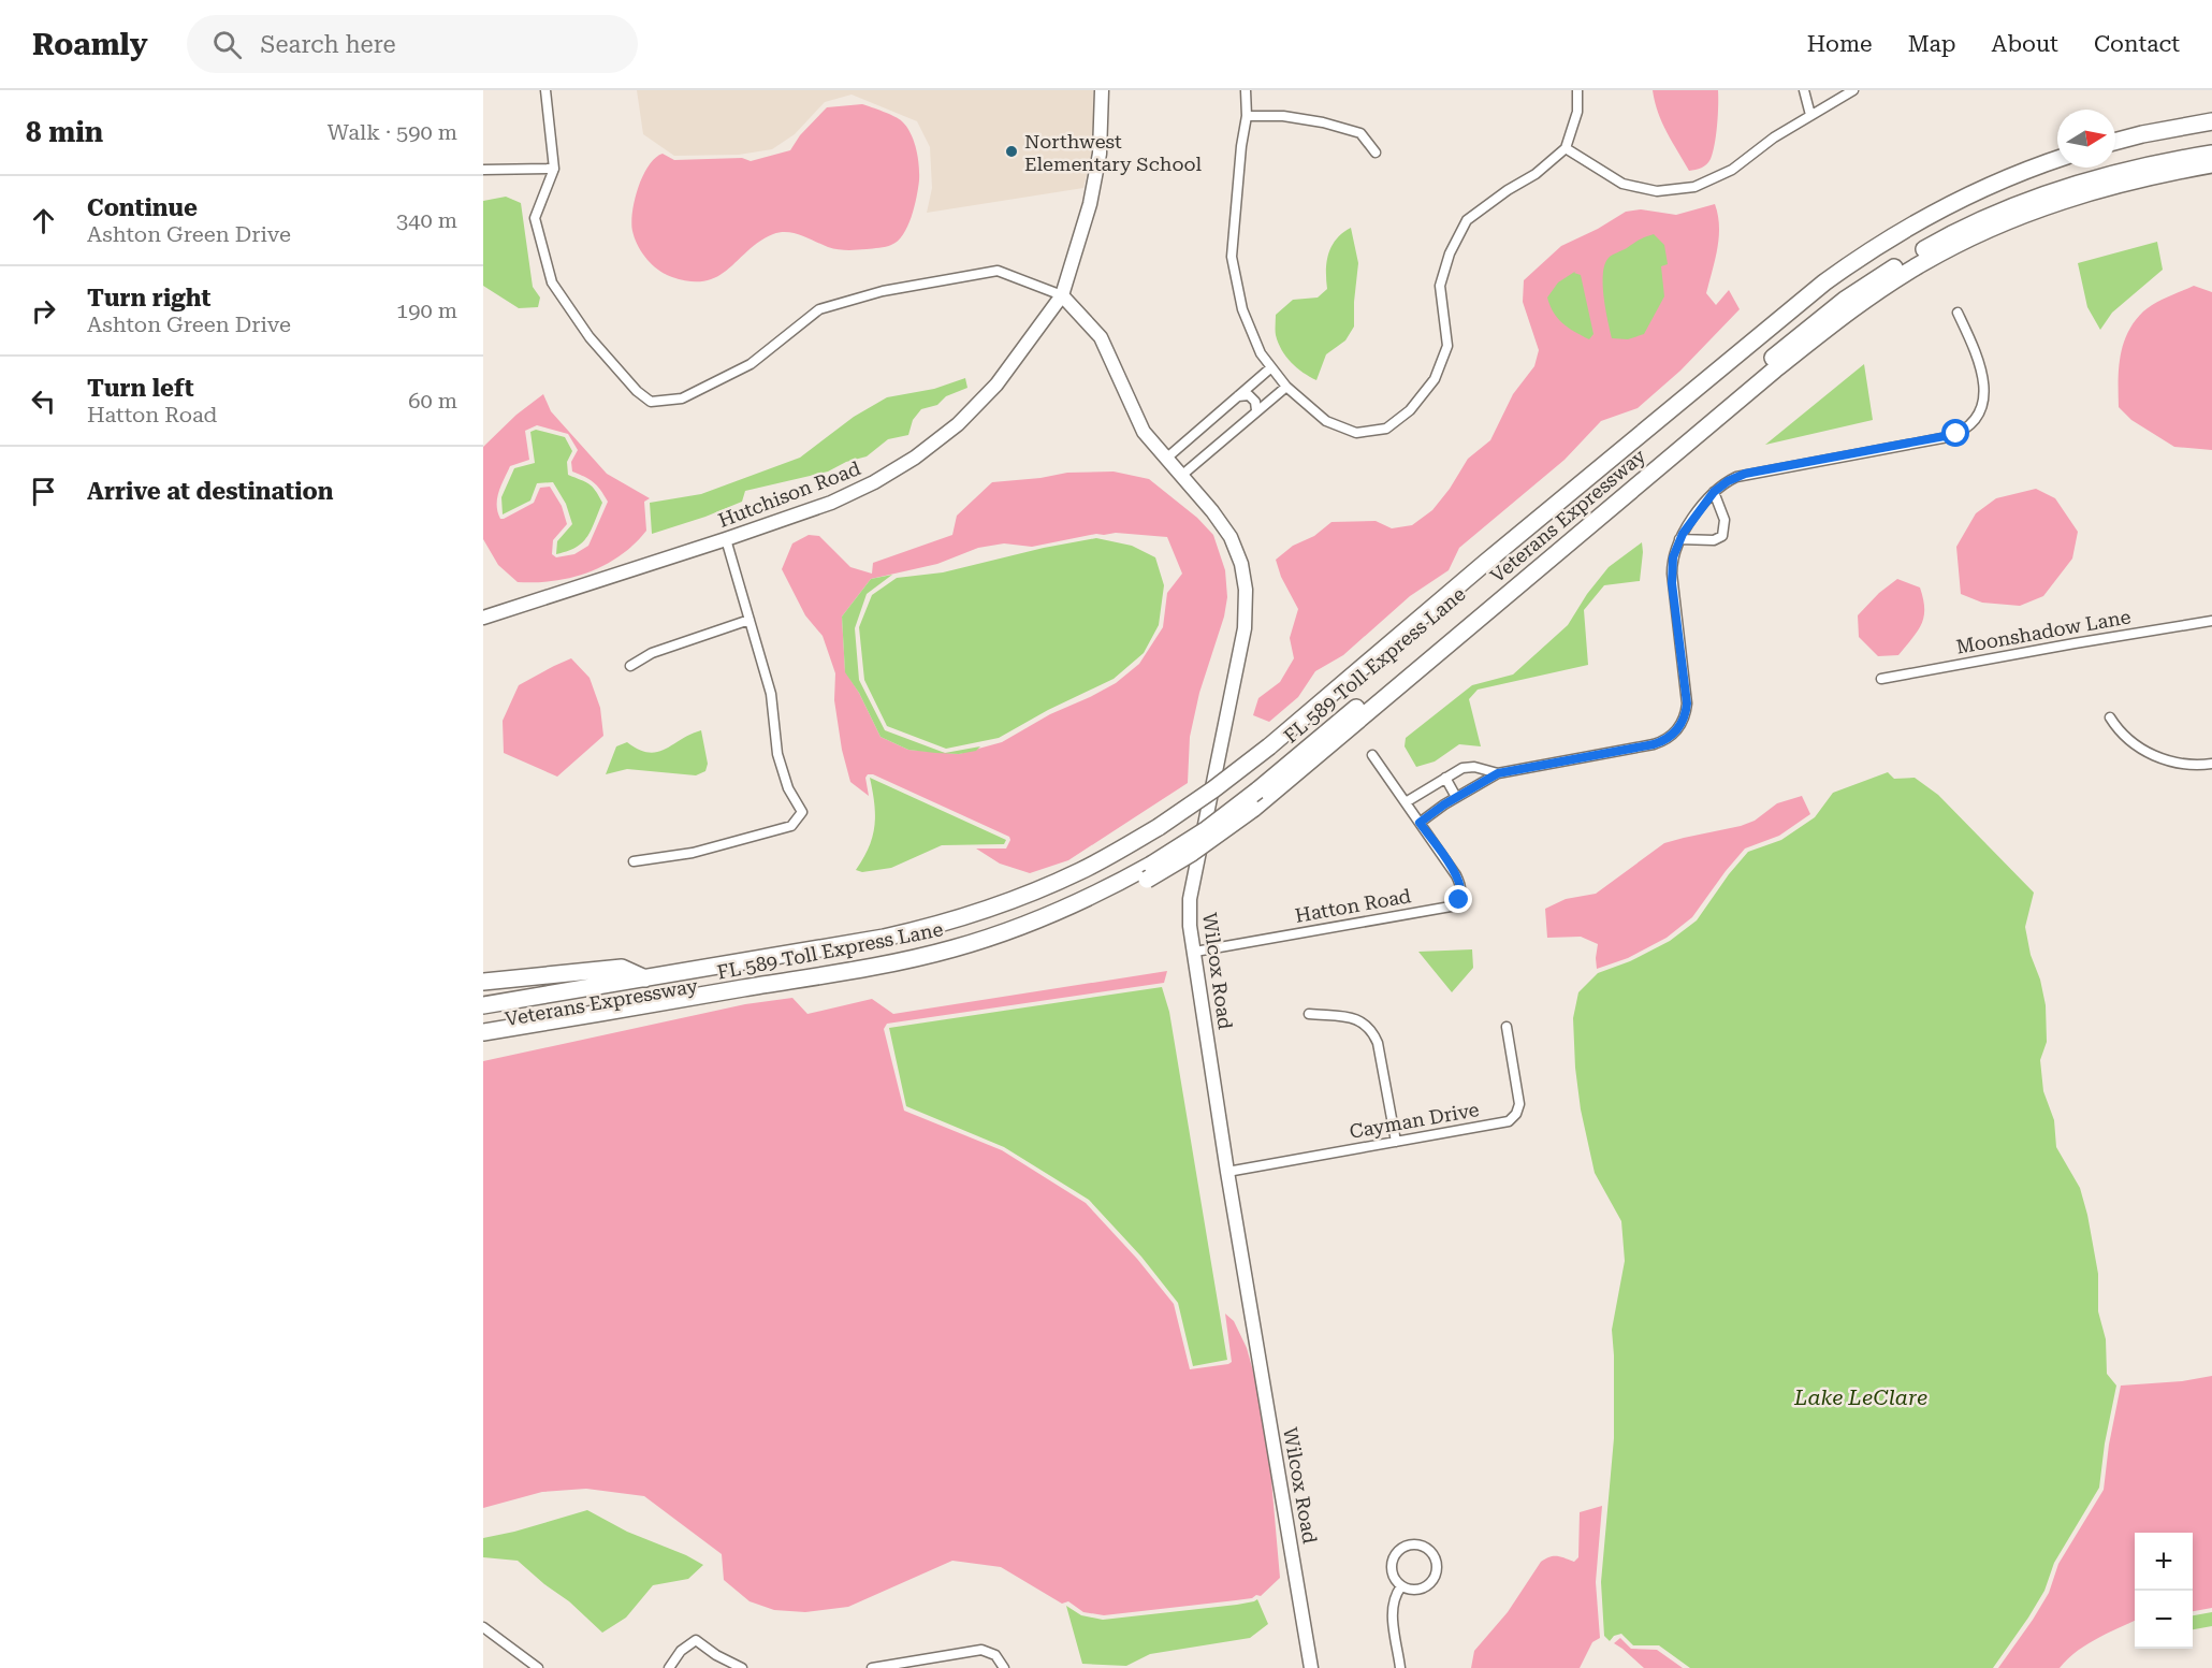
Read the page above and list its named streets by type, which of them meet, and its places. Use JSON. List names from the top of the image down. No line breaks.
{"streets":{"highway":["Veterans Expressway","FL 589 Toll Express Lane"],"street":["Hutchison Road","Moonshadow Lane","Hatton Road","Wilcox Road","Cayman Drive"]},"crossings":[["Hutchison Road","Wilcox Road"],["Veterans Expressway","FL 589 Toll Express Lane"],["Hatton Road","Wilcox Road"],["Wilcox Road","Cayman Drive"]],"water":["Lake LeClare"],"places":["Northwest Elementary School"],"north":"right","page":{"header":"Roamly","search":"Search here","nav":["Home","Map","About","Contact"],"heading":["8 min","Walk · 590 m"],"list":[["Continue","Ashton Green Drive","340 m"],["Turn right","Ashton Green Drive","190 m"],["Turn left","Hatton Road","60 m"],"Arrive at destination"],"map_buttons":["+","−"]}}
